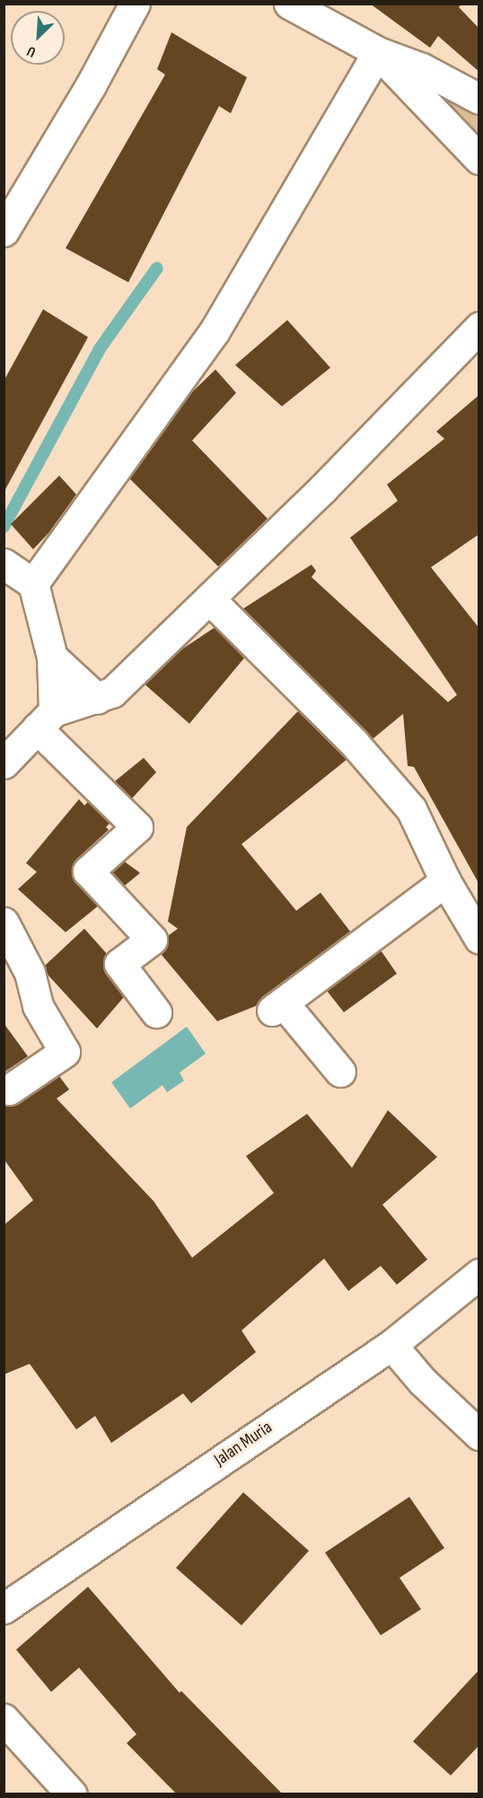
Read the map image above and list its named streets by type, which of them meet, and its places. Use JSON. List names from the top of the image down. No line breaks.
{"streets":{"street":["Jalan Muria"]},"north":"bottom left"}
